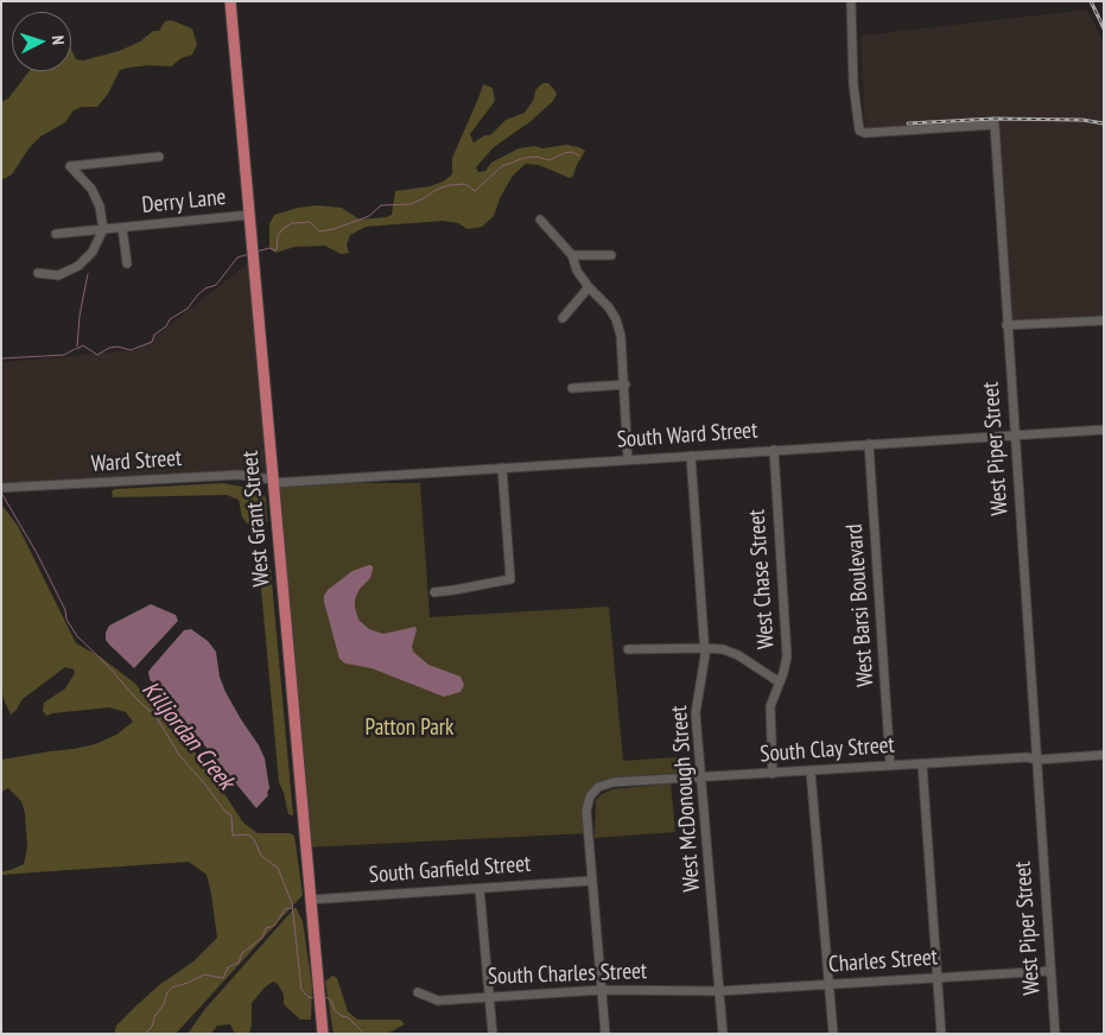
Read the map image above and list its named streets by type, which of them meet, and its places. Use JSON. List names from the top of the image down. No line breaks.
{"streets":{"main road":["West Grant Street"],"street":["Derry Lane","South Ward Street","West Piper Street","Ward Street","West Chase Street","West Barsi Boulevard","South Clay Street","West McDonough Street","South Garfield Street","Charles Street","South Charles Street"]},"crossings":[["Derry Lane","West Grant Street"],["South Ward Street","West Piper Street"],["South Ward Street","Ward Street"],["South Ward Street","West Grant Street"],["South Ward Street","West Chase Street"],["South Ward Street","West Barsi Boulevard"],["South Ward Street","West McDonough Street"],["West Piper Street","South Clay Street"],["West Piper Street","Charles Street"],["Ward Street","West Grant Street"],["West Grant Street","South Garfield Street"],["West Chase Street","South Clay Street"],["West Barsi Boulevard","South Clay Street"],["South Clay Street","West McDonough Street"],["South Clay Street","South Garfield Street"],["South Clay Street","South Charles Street"],["West McDonough Street","Charles Street"],["West McDonough Street","South Charles Street"],["Charles Street","South Charles Street"]],"water":["Killjordan Creek"],"parks":["Patton Park"],"north":"right"}
